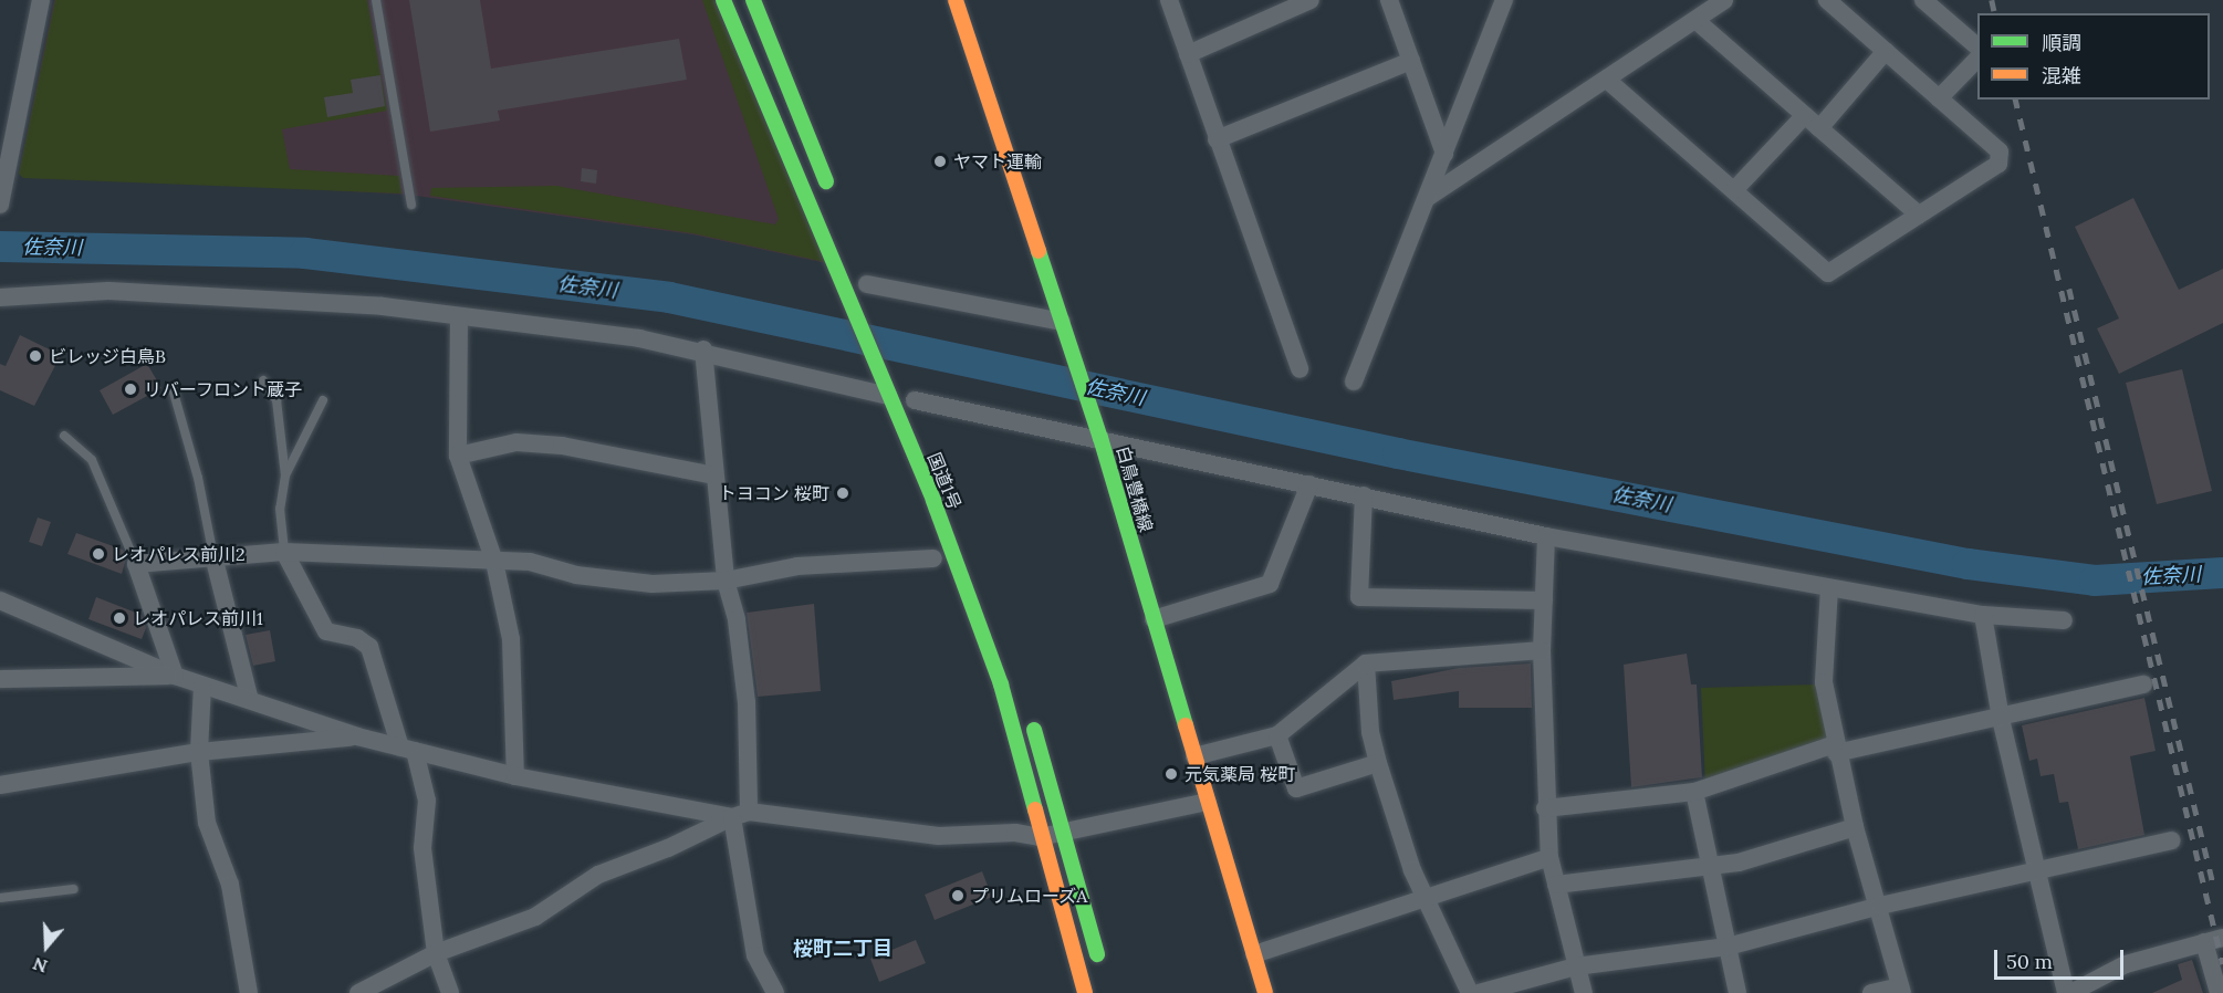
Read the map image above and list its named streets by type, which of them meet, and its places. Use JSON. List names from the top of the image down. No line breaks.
{"streets":{"main road":["国道1号","白鳥豊橋線"]},"districts":["桜町二丁目"],"water":["佐奈川"],"places":["ヤマト運輸","ビレッジ白鳥B","リバーフロント蔵子","トヨコン 桜町","レオパレス前川2","レオパレス前川1","元気薬局 桜町","プリムローズA"],"legend":["順調","混雑"],"scale_bar":"50 m","north":"bottom"}
